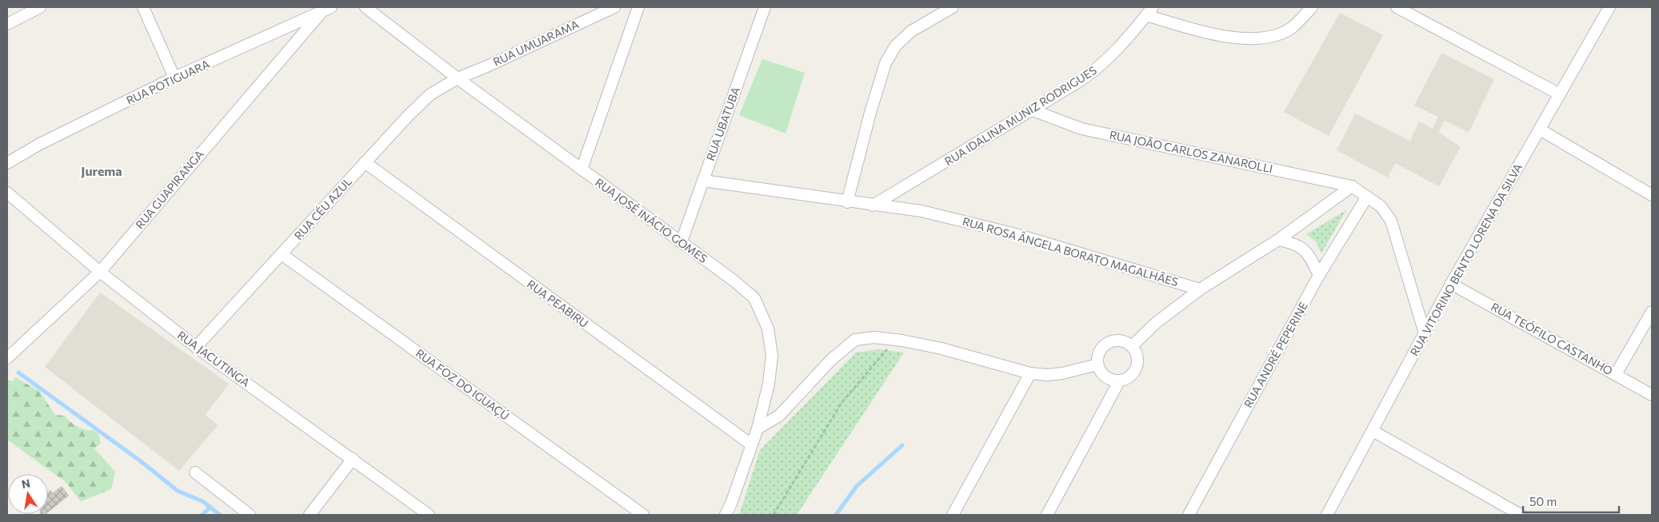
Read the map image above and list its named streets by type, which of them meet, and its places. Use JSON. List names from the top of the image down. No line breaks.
{"streets":{"street":["RUA UMUARAMA","RUA POTIGUARA","RUA IDALINA MUNIZ RODRIGUES","RUA UBATUBA","RUA JOÃO CARLOS ZANAROLLI","RUA GUAPIRANGA","RUA CÉU AZUL","RUA JOSÉ INÁCIO GOMES","RUA ROSA ÂNGELA BORATO MAGALHÃES","RUA VITORINO BENTO LORENA DA SILVA","RUA PEABIRU","RUA TEÓFILO CASTANHO","RUA ANDRÉ PEPERINE","RUA JACUTINGA","RUA FOZ DO IGUAÇÚ"]},"crossings":[["RUA UMUARAMA","RUA CÉU AZUL"],["RUA UMUARAMA","RUA JOSÉ INÁCIO GOMES"],["RUA POTIGUARA","RUA GUAPIRANGA"],["RUA IDALINA MUNIZ RODRIGUES","RUA JOÃO CARLOS ZANAROLLI"],["RUA IDALINA MUNIZ RODRIGUES","RUA ROSA ÂNGELA BORATO MAGALHÃES"],["RUA UBATUBA","RUA JOSÉ INÁCIO GOMES"],["RUA UBATUBA","RUA ROSA ÂNGELA BORATO MAGALHÃES"],["RUA GUAPIRANGA","RUA JACUTINGA"],["RUA CÉU AZUL","RUA JOSÉ INÁCIO GOMES"],["RUA CÉU AZUL","RUA PEABIRU"],["RUA CÉU AZUL","RUA JACUTINGA"],["RUA CÉU AZUL","RUA FOZ DO IGUAÇÚ"],["RUA JOSÉ INÁCIO GOMES","RUA PEABIRU"],["RUA VITORINO BENTO LORENA DA SILVA","RUA TEÓFILO CASTANHO"]],"districts":["Jurema"],"scale_bar":"50 m","north":"top"}
